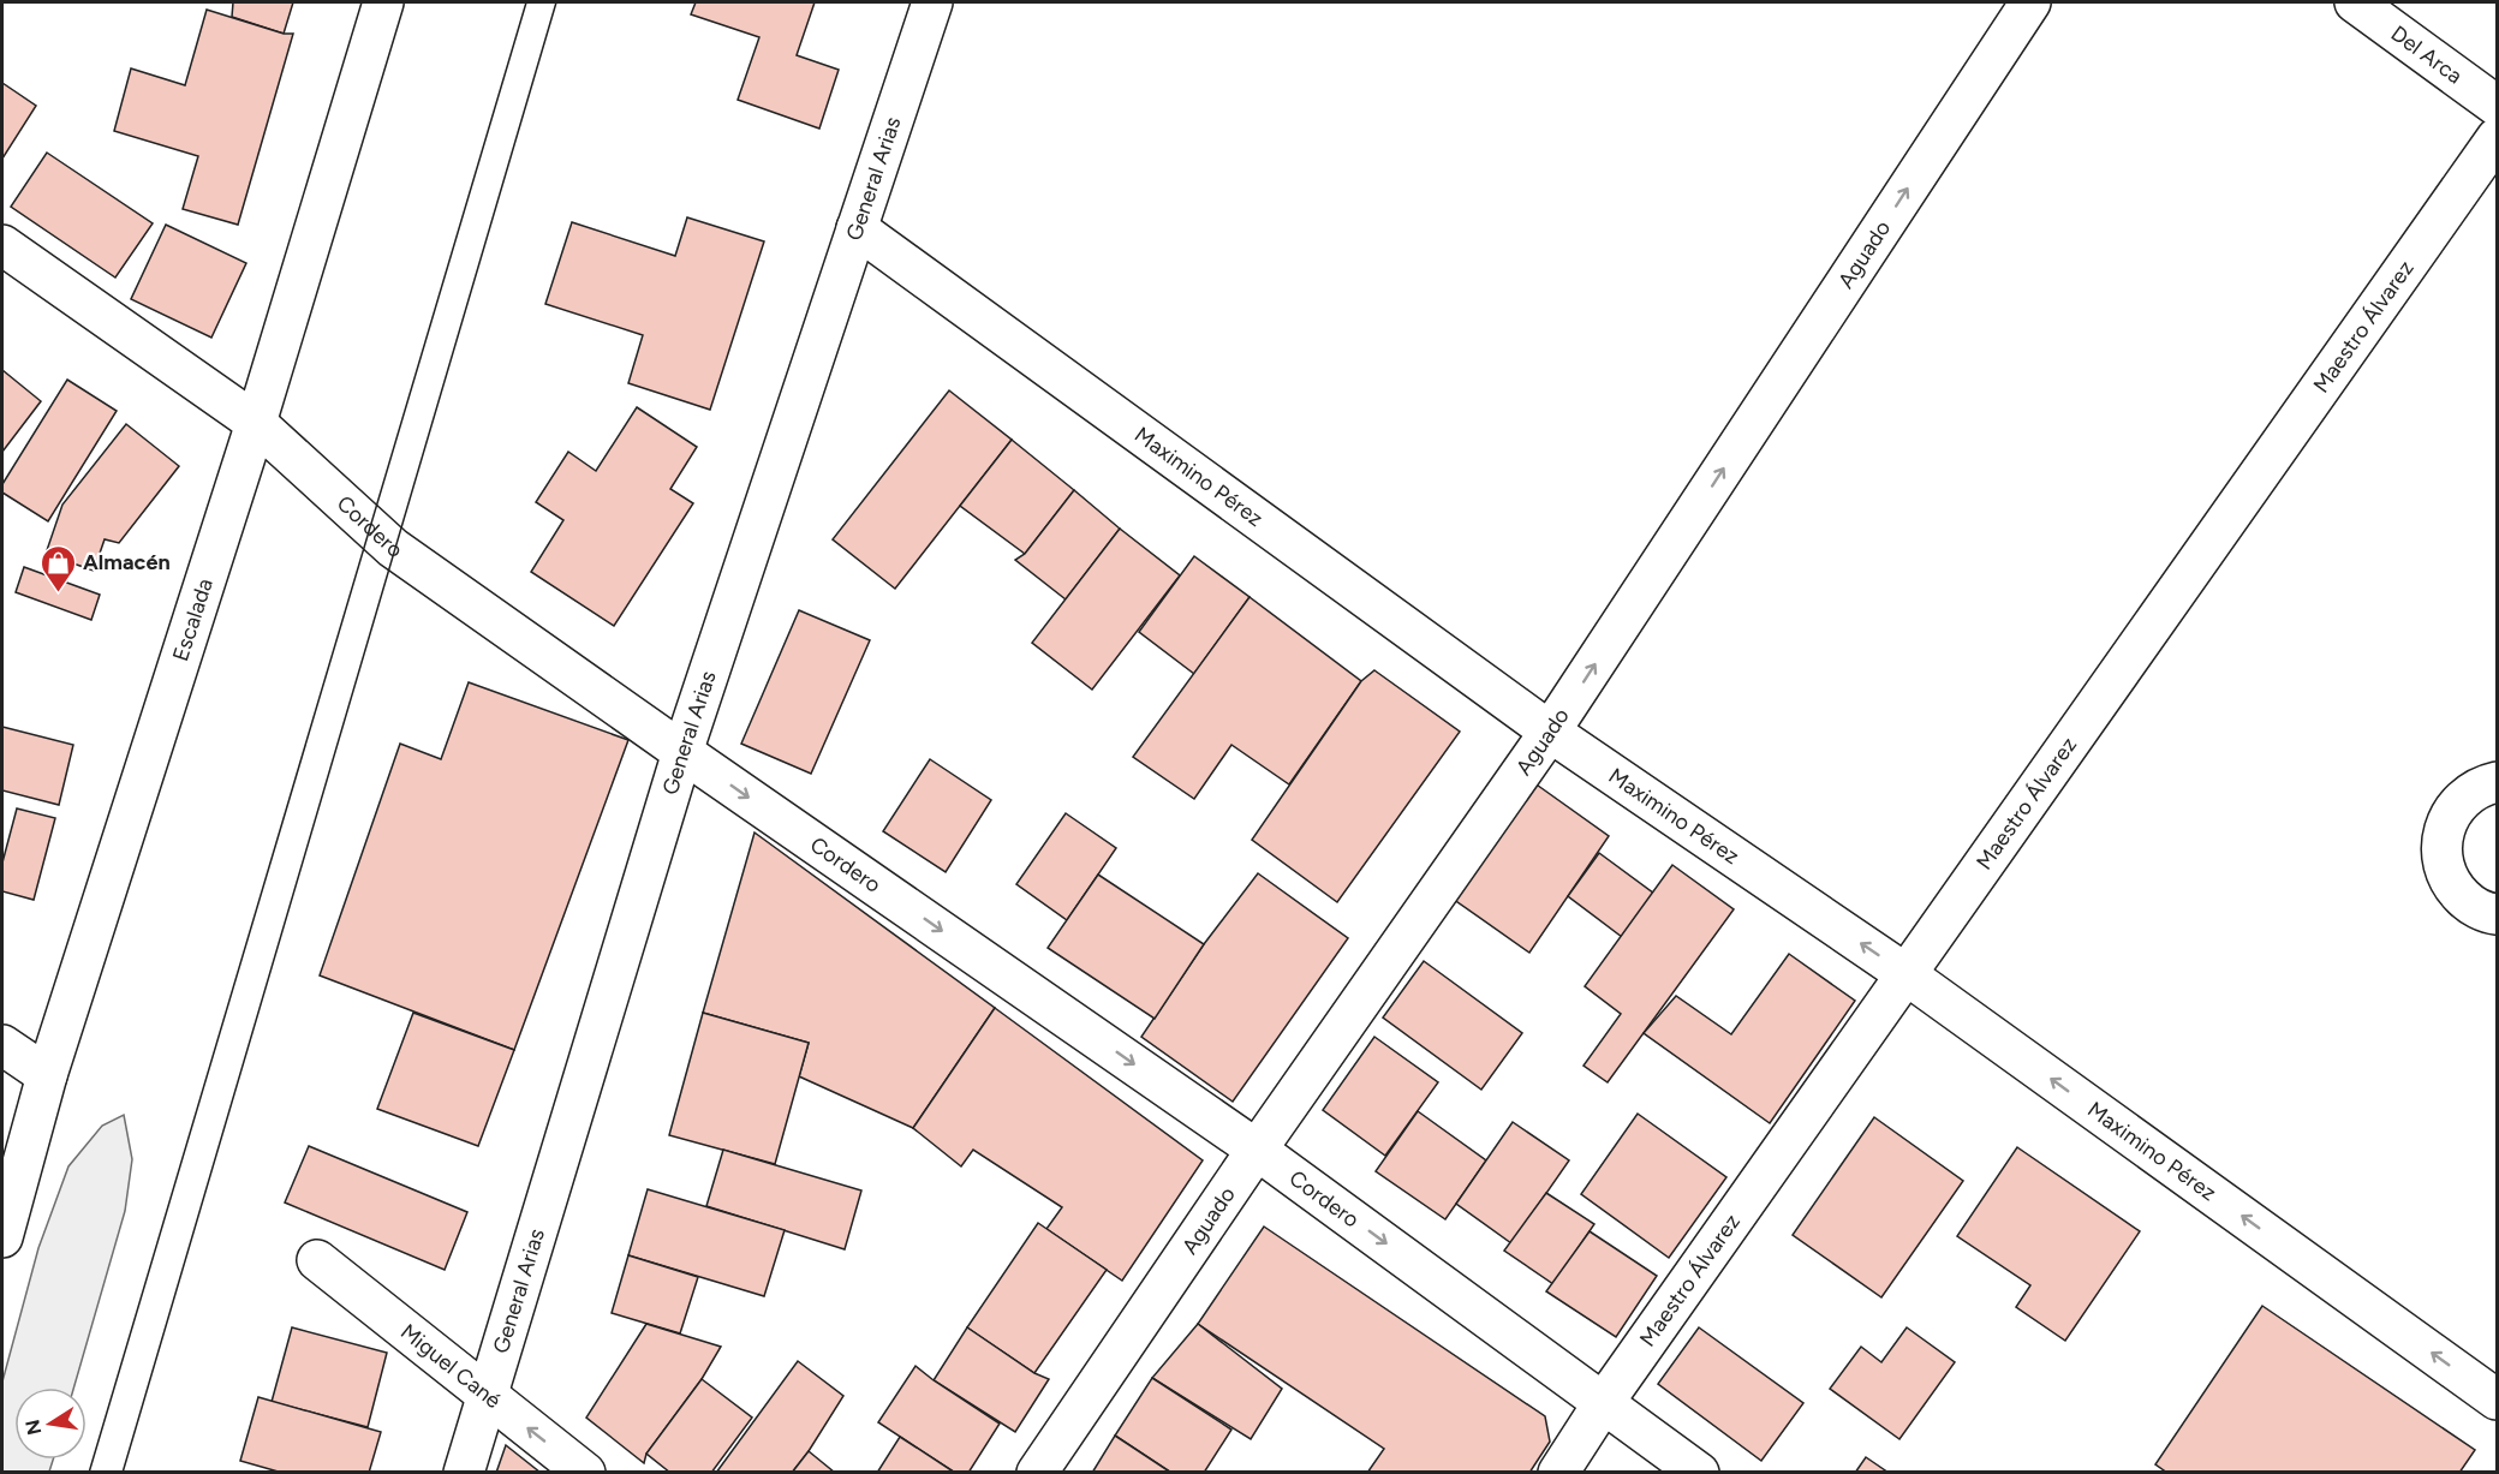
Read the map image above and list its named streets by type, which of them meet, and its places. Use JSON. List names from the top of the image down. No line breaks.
{"streets":{"street":["Del Arca","General Arias","Aguado","Maestro Álvarez","Maximino Pérez","Cordero","Escalada","Miguel Cané"]},"crossings":[["General Arias","Maximino Pérez"],["General Arias","Cordero"],["General Arias","Miguel Cané"],["Aguado","Maximino Pérez"],["Aguado","Cordero"],["Maestro Álvarez","Maximino Pérez"],["Maestro Álvarez","Cordero"],["Cordero","Escalada"]],"one_way":["Aguado","Maximino Pérez","Cordero","Miguel Cané"],"places":{"shop":["Almacén"]},"north":"left"}
